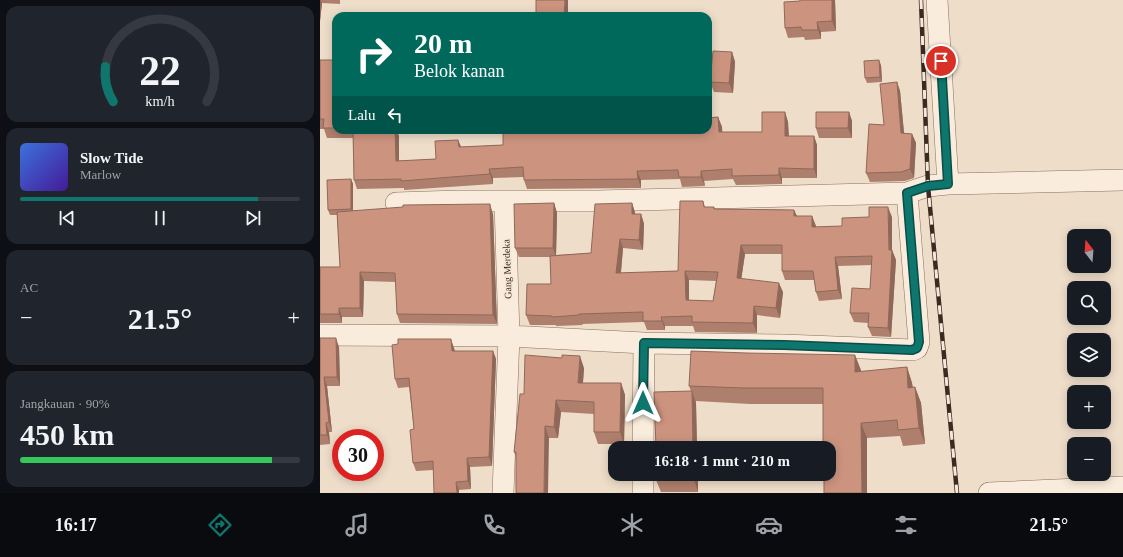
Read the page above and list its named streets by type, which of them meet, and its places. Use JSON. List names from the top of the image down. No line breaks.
{"streets":{"street":["Gang Merdeka"]},"north":"top","page":{"turn":["20 m","Belok kanan"],"then":"Lalu","song":["Slow Tide","Marlow"],"map_buttons":["+","−"],"tile":["AC",["Jangkauan · 90%","450 km"]],"heat":["−","21.5°","+"],"limit":"30","trip":"16:18 · 1 mnt · 210 m","tabs":["16:17","21.5°"],"gauge":["22","km/h"]}}
